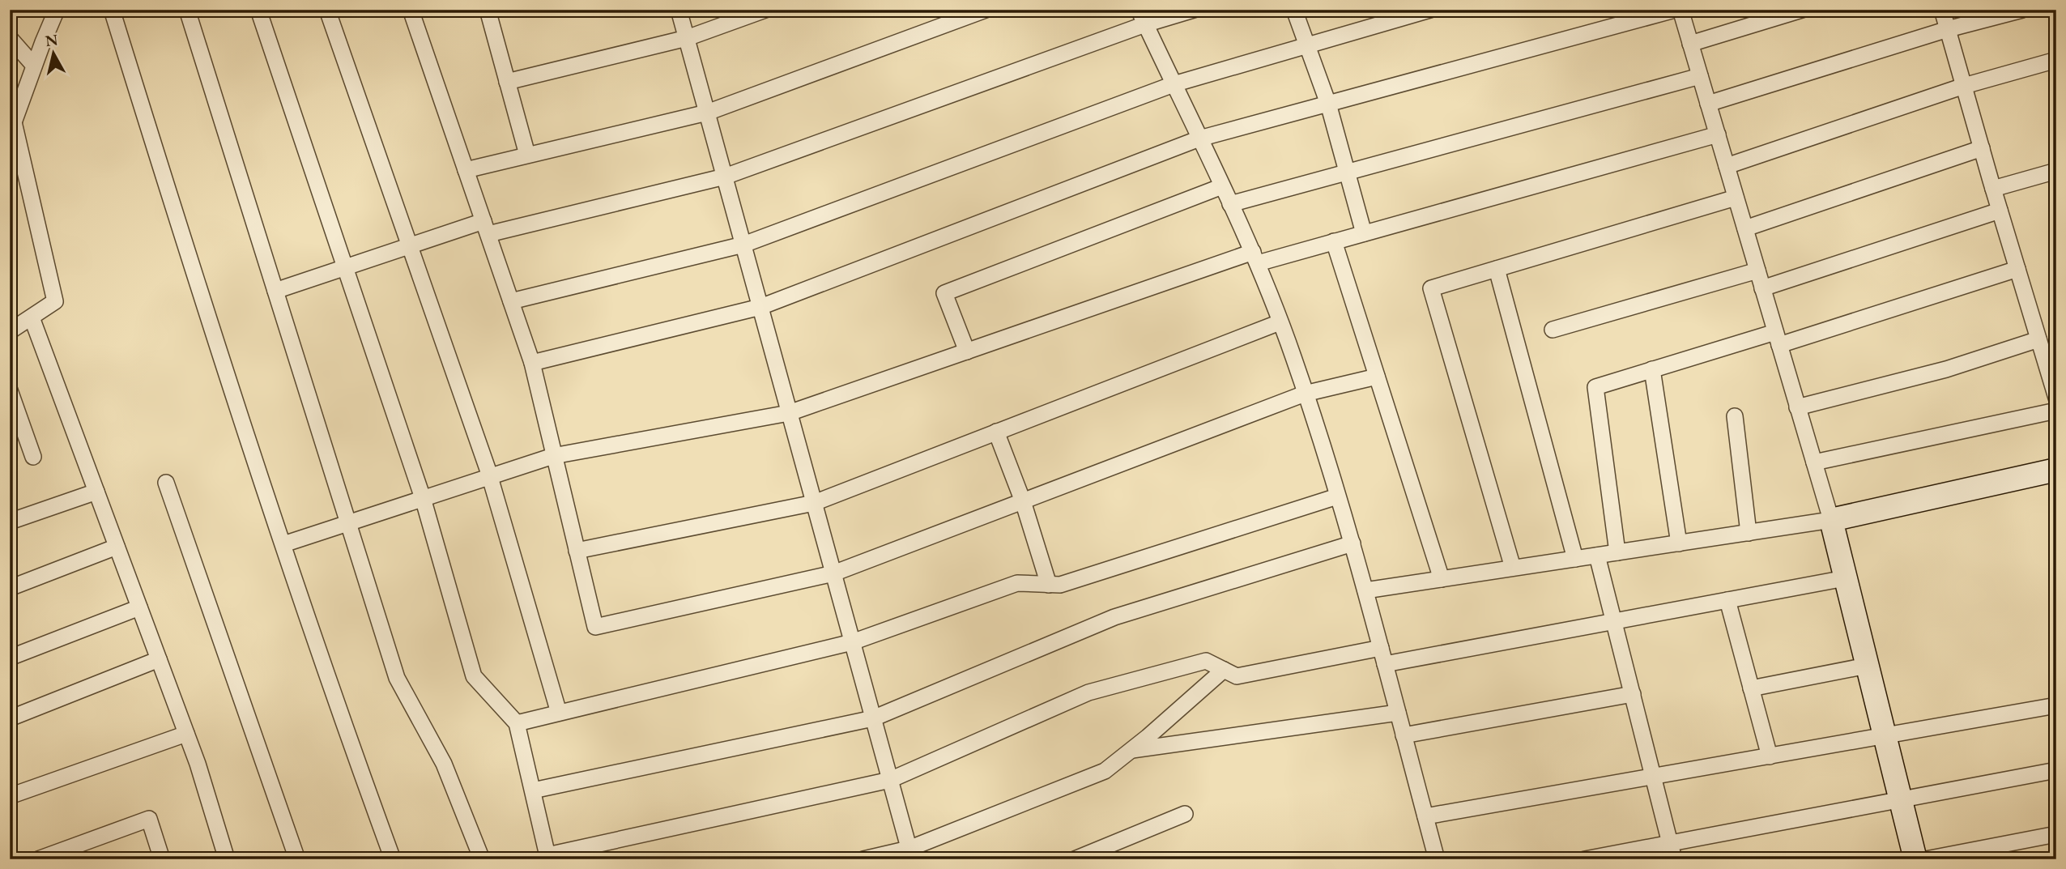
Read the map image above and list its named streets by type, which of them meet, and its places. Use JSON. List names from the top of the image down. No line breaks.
{"north":"top"}
